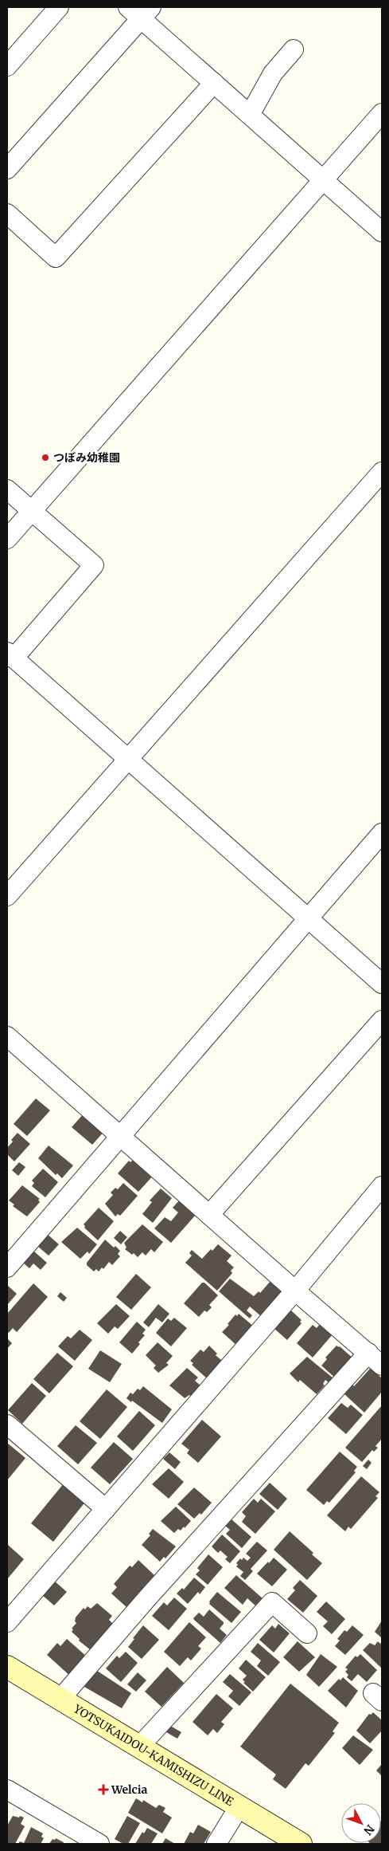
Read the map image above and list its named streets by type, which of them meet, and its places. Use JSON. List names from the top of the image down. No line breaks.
{"streets":{"main road":["YOTSUKAIDOU-KAMISHIZU LINE"]},"places":{"other":["つぼみ幼稚園"],"health":["Welcia"]},"north":"bottom right"}
